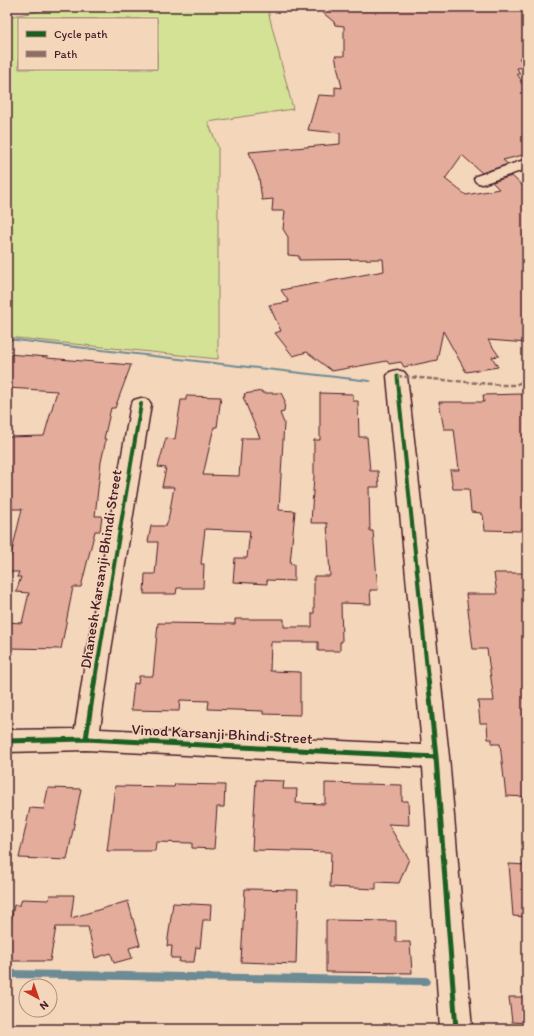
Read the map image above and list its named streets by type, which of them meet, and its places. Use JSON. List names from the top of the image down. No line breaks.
{"streets":{"street":["Dhanesh Karsanji Bhindi Street","Vinod Karsanji Bhindi Street"]},"crossings":[["Dhanesh Karsanji Bhindi Street","Vinod Karsanji Bhindi Street"]],"legend":["Cycle path","Path"],"north":"bottom right"}
